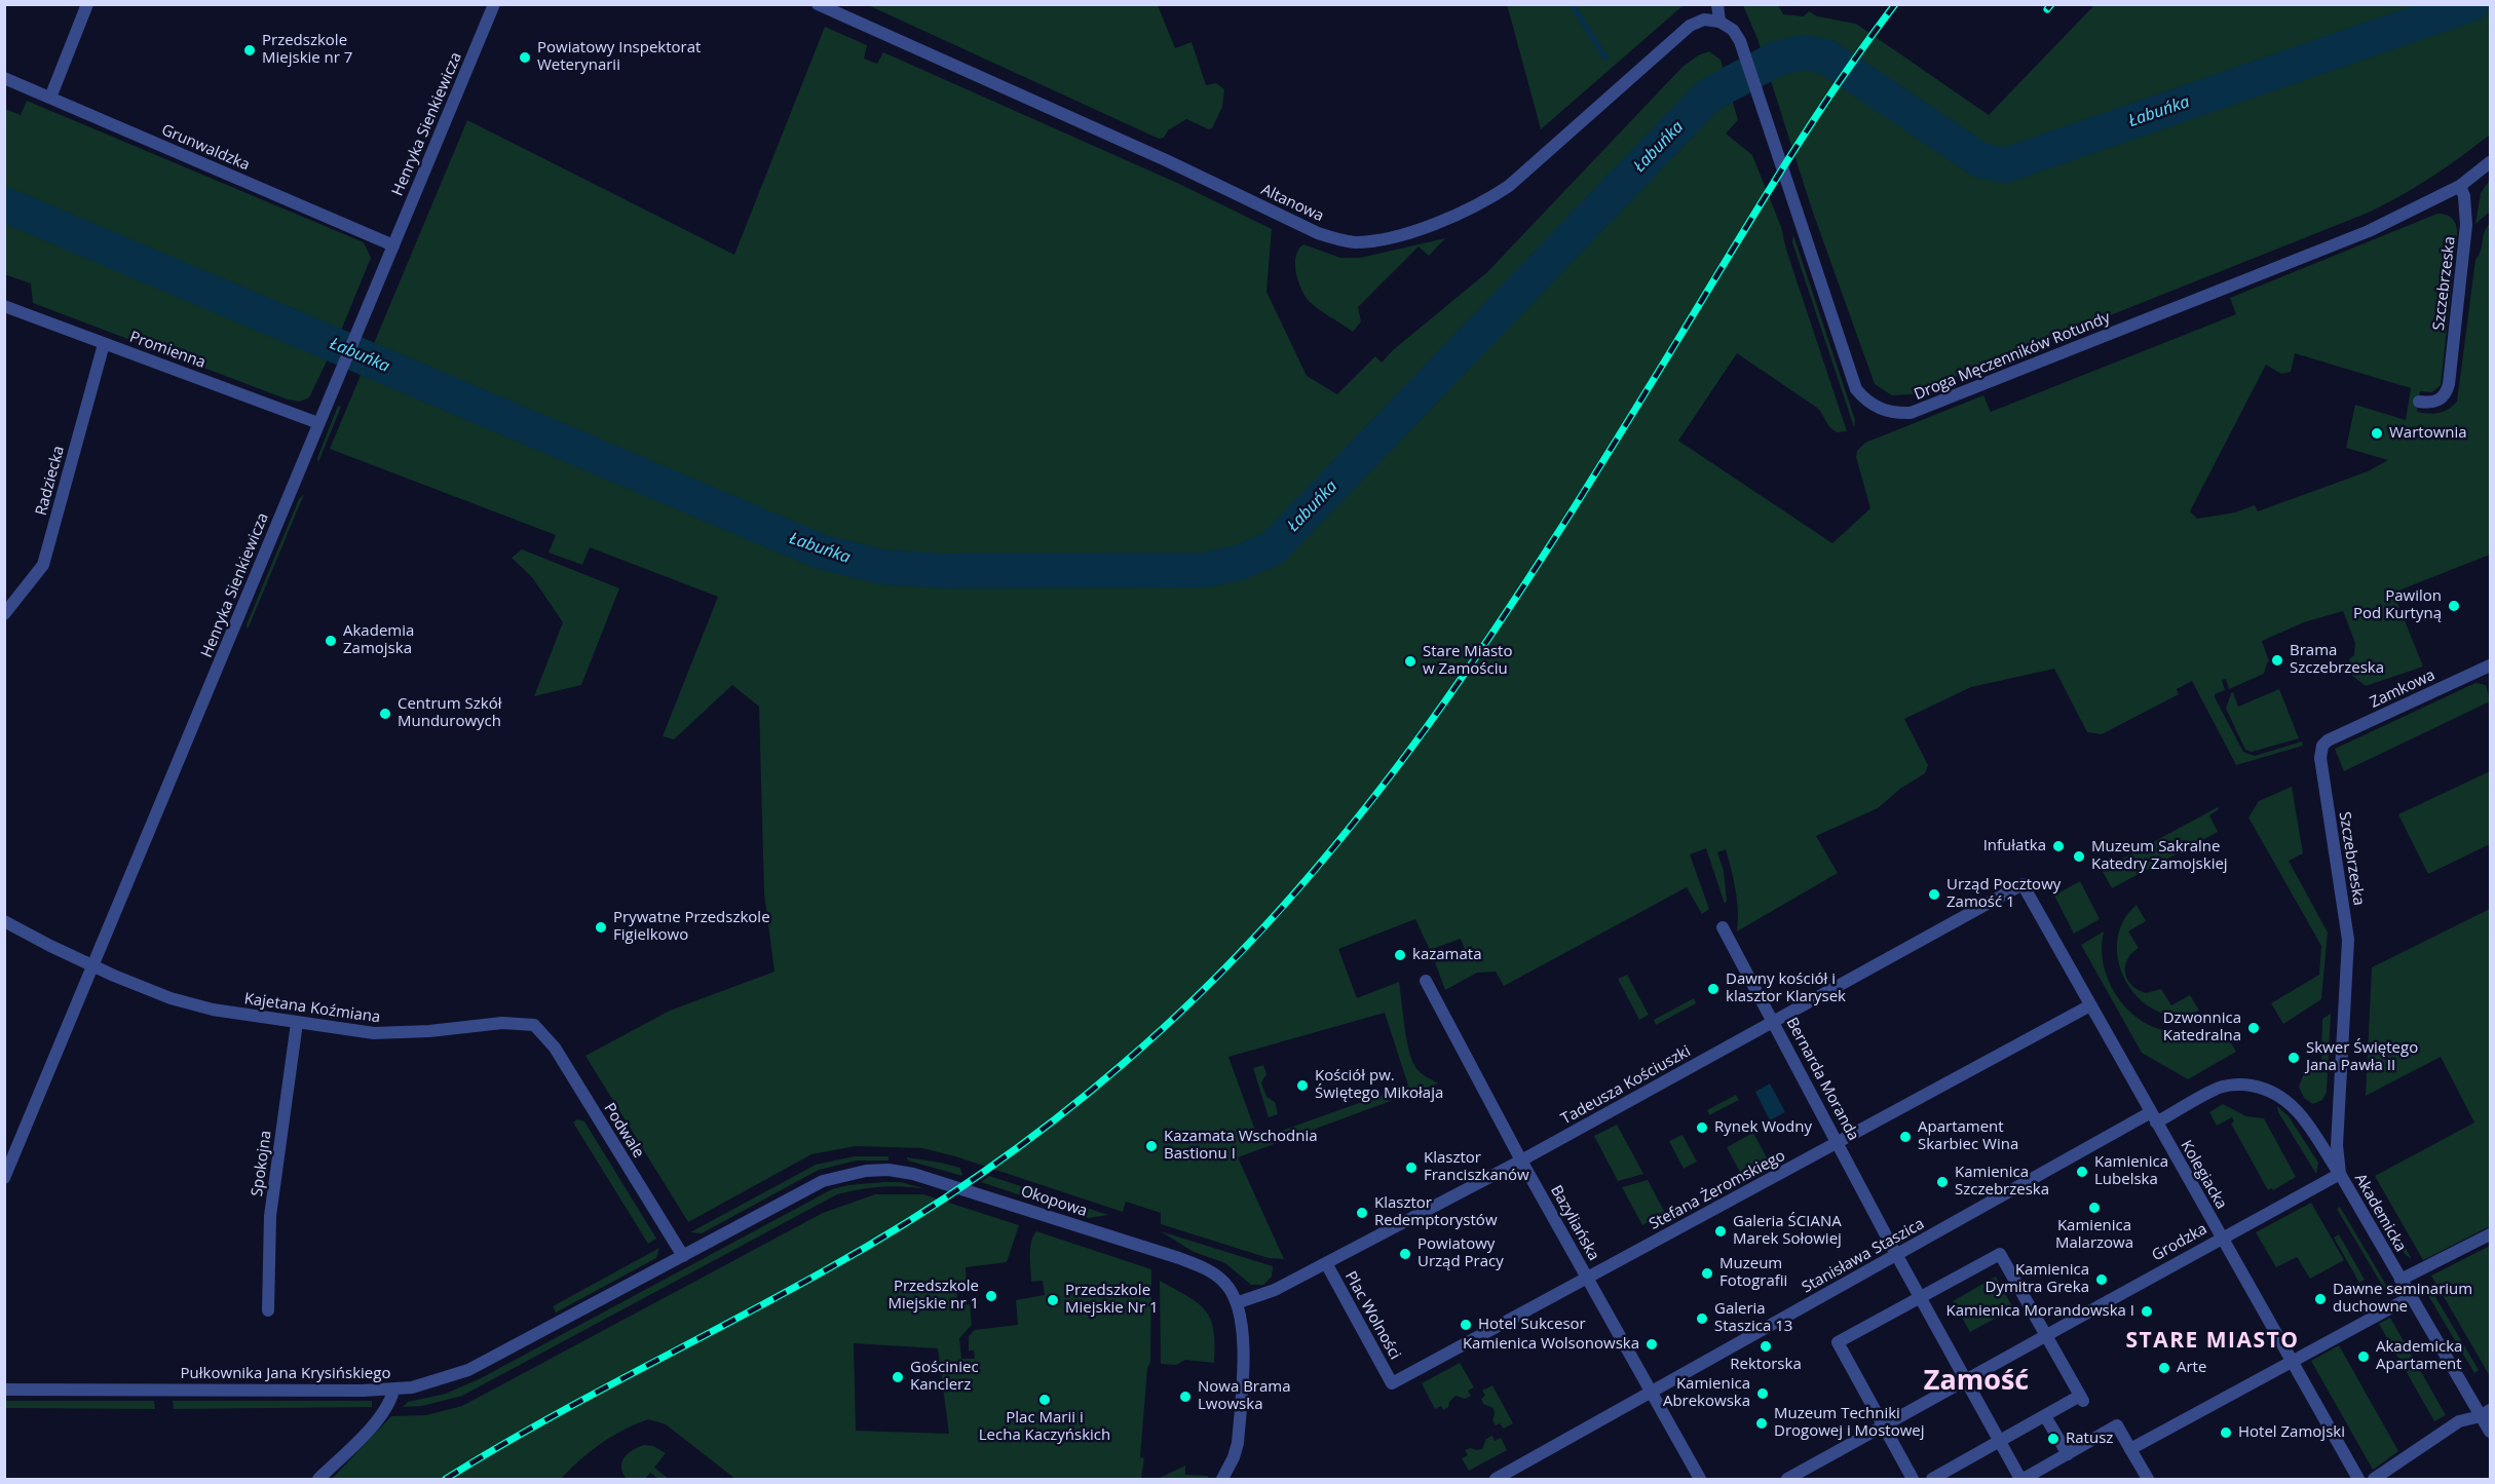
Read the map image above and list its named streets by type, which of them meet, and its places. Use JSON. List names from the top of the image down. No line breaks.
{"streets":{"street":["Henryka Sienkiewicza","Grunwaldzka","Altanowa","Szczebrzeska","Promienna","Droga Męczenników Rotundy","Radziecka","Zamkowa","Kajetana Koźmiana","Bernarda Moranda","Tadeusza Kościuszki","Podwale","Spokojna","Kolegiacka","Stefana Żeromskiego","Okopowa","Akademicka","Bazyliańska","Grodzka","Stanisława Staszica","Plac Wolności","Pułkownika Jana Krysińskiego"]},"crossings":[["Henryka Sienkiewicza","Grunwaldzka"],["Henryka Sienkiewicza","Promienna"],["Henryka Sienkiewicza","Kajetana Koźmiana"],["Altanowa","Droga Męczenników Rotundy"],["Szczebrzeska","Droga Męczenników Rotundy"],["Szczebrzeska","Zamkowa"],["Szczebrzeska","Akademicka"],["Promienna","Radziecka"],["Kajetana Koźmiana","Podwale"],["Kajetana Koźmiana","Spokojna"],["Bernarda Moranda","Tadeusza Kościuszki"],["Bernarda Moranda","Stefana Żeromskiego"],["Bernarda Moranda","Grodzka"],["Bernarda Moranda","Stanisława Staszica"],["Tadeusza Kościuszki","Kolegiacka"],["Tadeusza Kościuszki","Okopowa"],["Tadeusza Kościuszki","Bazyliańska"],["Tadeusza Kościuszki","Plac Wolności"],["Podwale","Okopowa"],["Podwale","Pułkownika Jana Krysińskiego"],["Kolegiacka","Stefana Żeromskiego"],["Kolegiacka","Grodzka"],["Kolegiacka","Stanisława Staszica"],["Stefana Żeromskiego","Bazyliańska"],["Stefana Żeromskiego","Plac Wolności"],["Okopowa","Pułkownika Jana Krysińskiego"],["Akademicka","Grodzka"],["Akademicka","Stanisława Staszica"],["Bazyliańska","Stanisława Staszica"],["Grodzka","Stanisława Staszica"]],"districts":["STARE MIASTO","Zamość"],"water":["Łabuńka"],"places":["Przedszkole Miejskie nr 7","Powiatowy Inspektorat Weterynarii","Wartownia","Pawilon Pod Kurtyną","Akademia Zamojska","Brama Szczebrzeska","Stare Miasto w Zamościu","Centrum Szkół Mundurowych","Infułatka","Muzeum Sakralne Katedry Zamojskiej","Urząd Pocztowy Zamość 1","Prywatne Przedszkole Figielkowo","kazamata","Dawny kościół i klasztor Klarysek","Dzwonnica Katedralna","Skwer Świętego Jana Pawła II","Kościół pw. Świętego Mikołaja","Rynek Wodny","Apartament Skarbiec Wina","Kazamata Wschodnia Bastionu I","Klasztor Franciszkanów","Kamienica Lubelska","Kamienica Szczebrzeska","Kamienica Malarzowa","Klasztor Redemptorystów","Galeria ŚCIANA Marek Sołowiej","Powiatowy Urząd Pracy","Muzeum Fotografii","Kamienica Dymitra Greka","Przedszkole Miejskie nr 1","Dawne seminarium duchowne","Przedszkole Miejskie Nr 1","Kamienica Morandowska I","Galeria Staszica 13","Hotel Sukcesor","Kamienica Wolsonowska","Rektorska","Akademicka Apartament","Arte","Gościniec Kanclerz","Kamienica Abrekowska","Nowa Brama Lwowska","Plac Marii i Lecha Kaczyńskich","Muzeum Techniki Drogowej i Mostowej","Hotel Zamojski","Ratusz"]}
